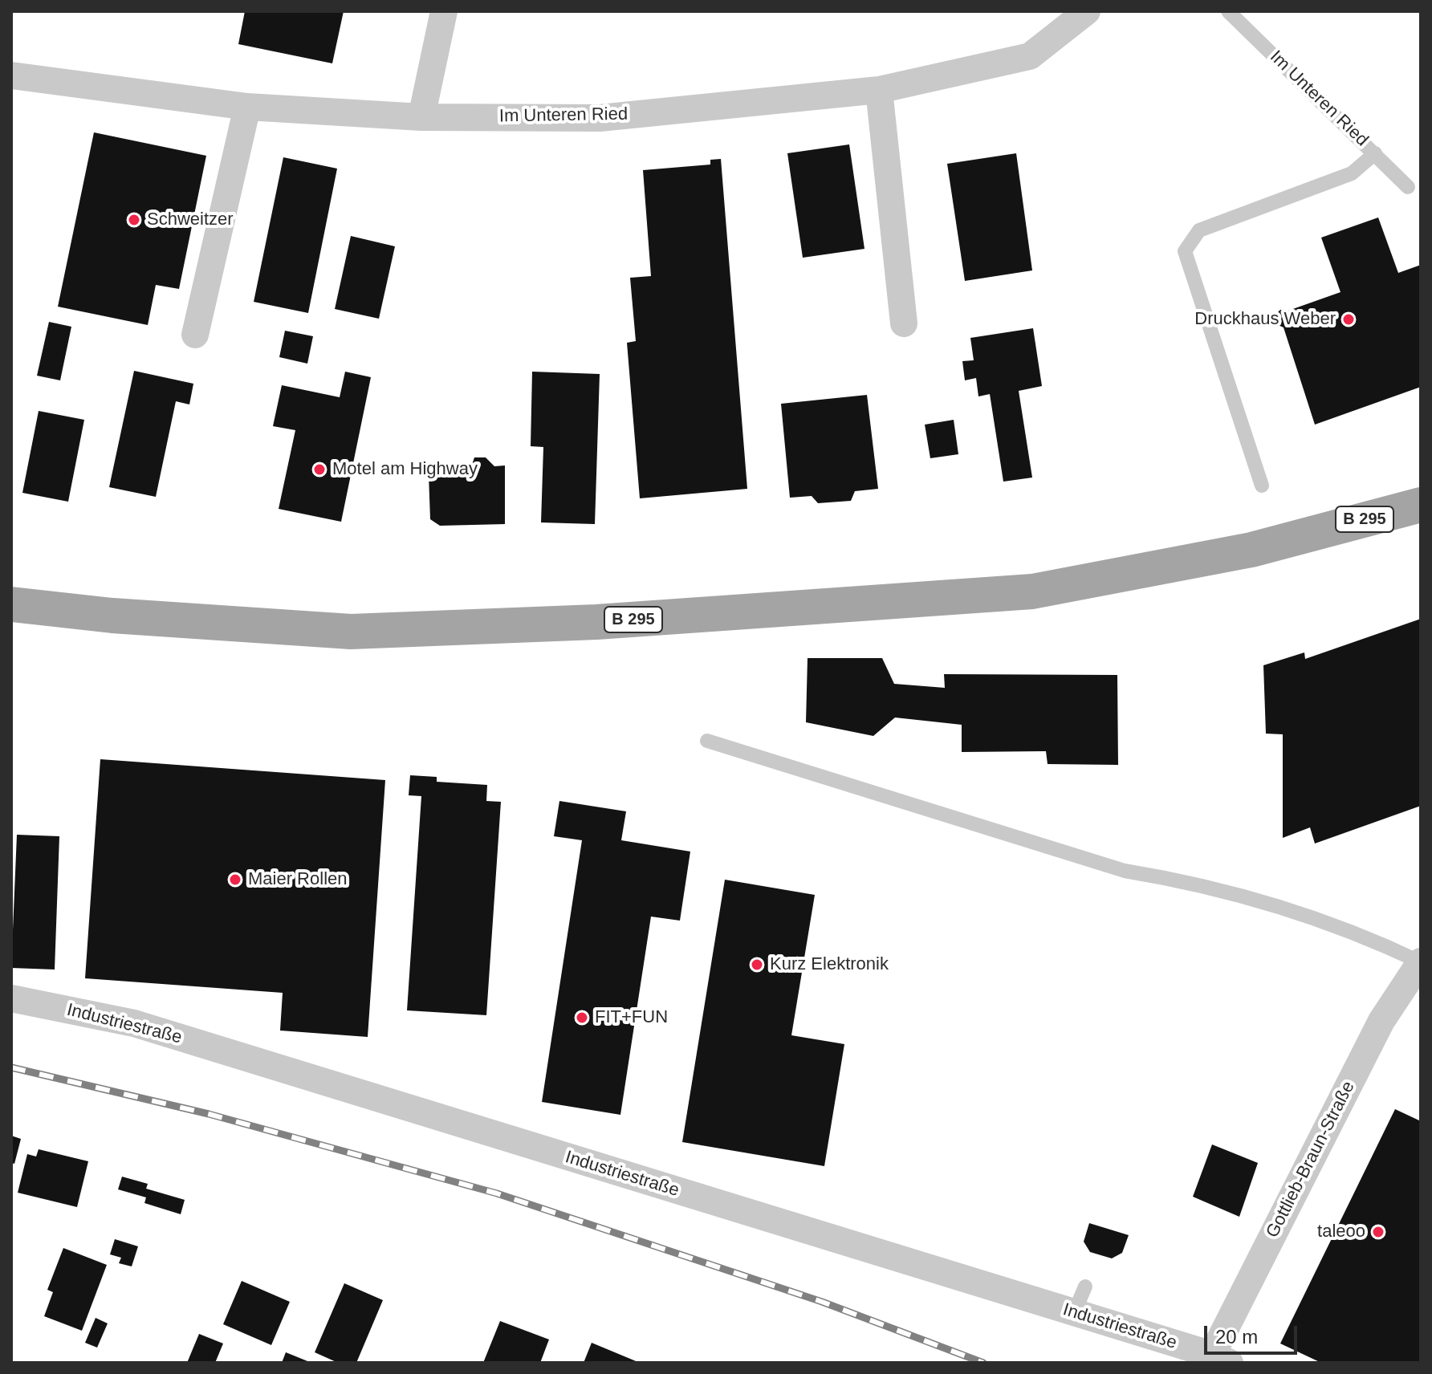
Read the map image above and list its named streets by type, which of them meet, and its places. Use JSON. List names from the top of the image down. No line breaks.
{"streets":{"main road":["B 295"],"street":["Im Unteren Ried","Industriestraße","Gottlieb-Braun-Straße"]},"crossings":[["Industriestraße","Gottlieb-Braun-Straße"]],"places":["Schweitzer","Druckhaus Weber","Motel am Highway","Maier Rollen","Kurz Elektronik","FIT+FUN","taleoo"],"scale_bar":"20 m"}
